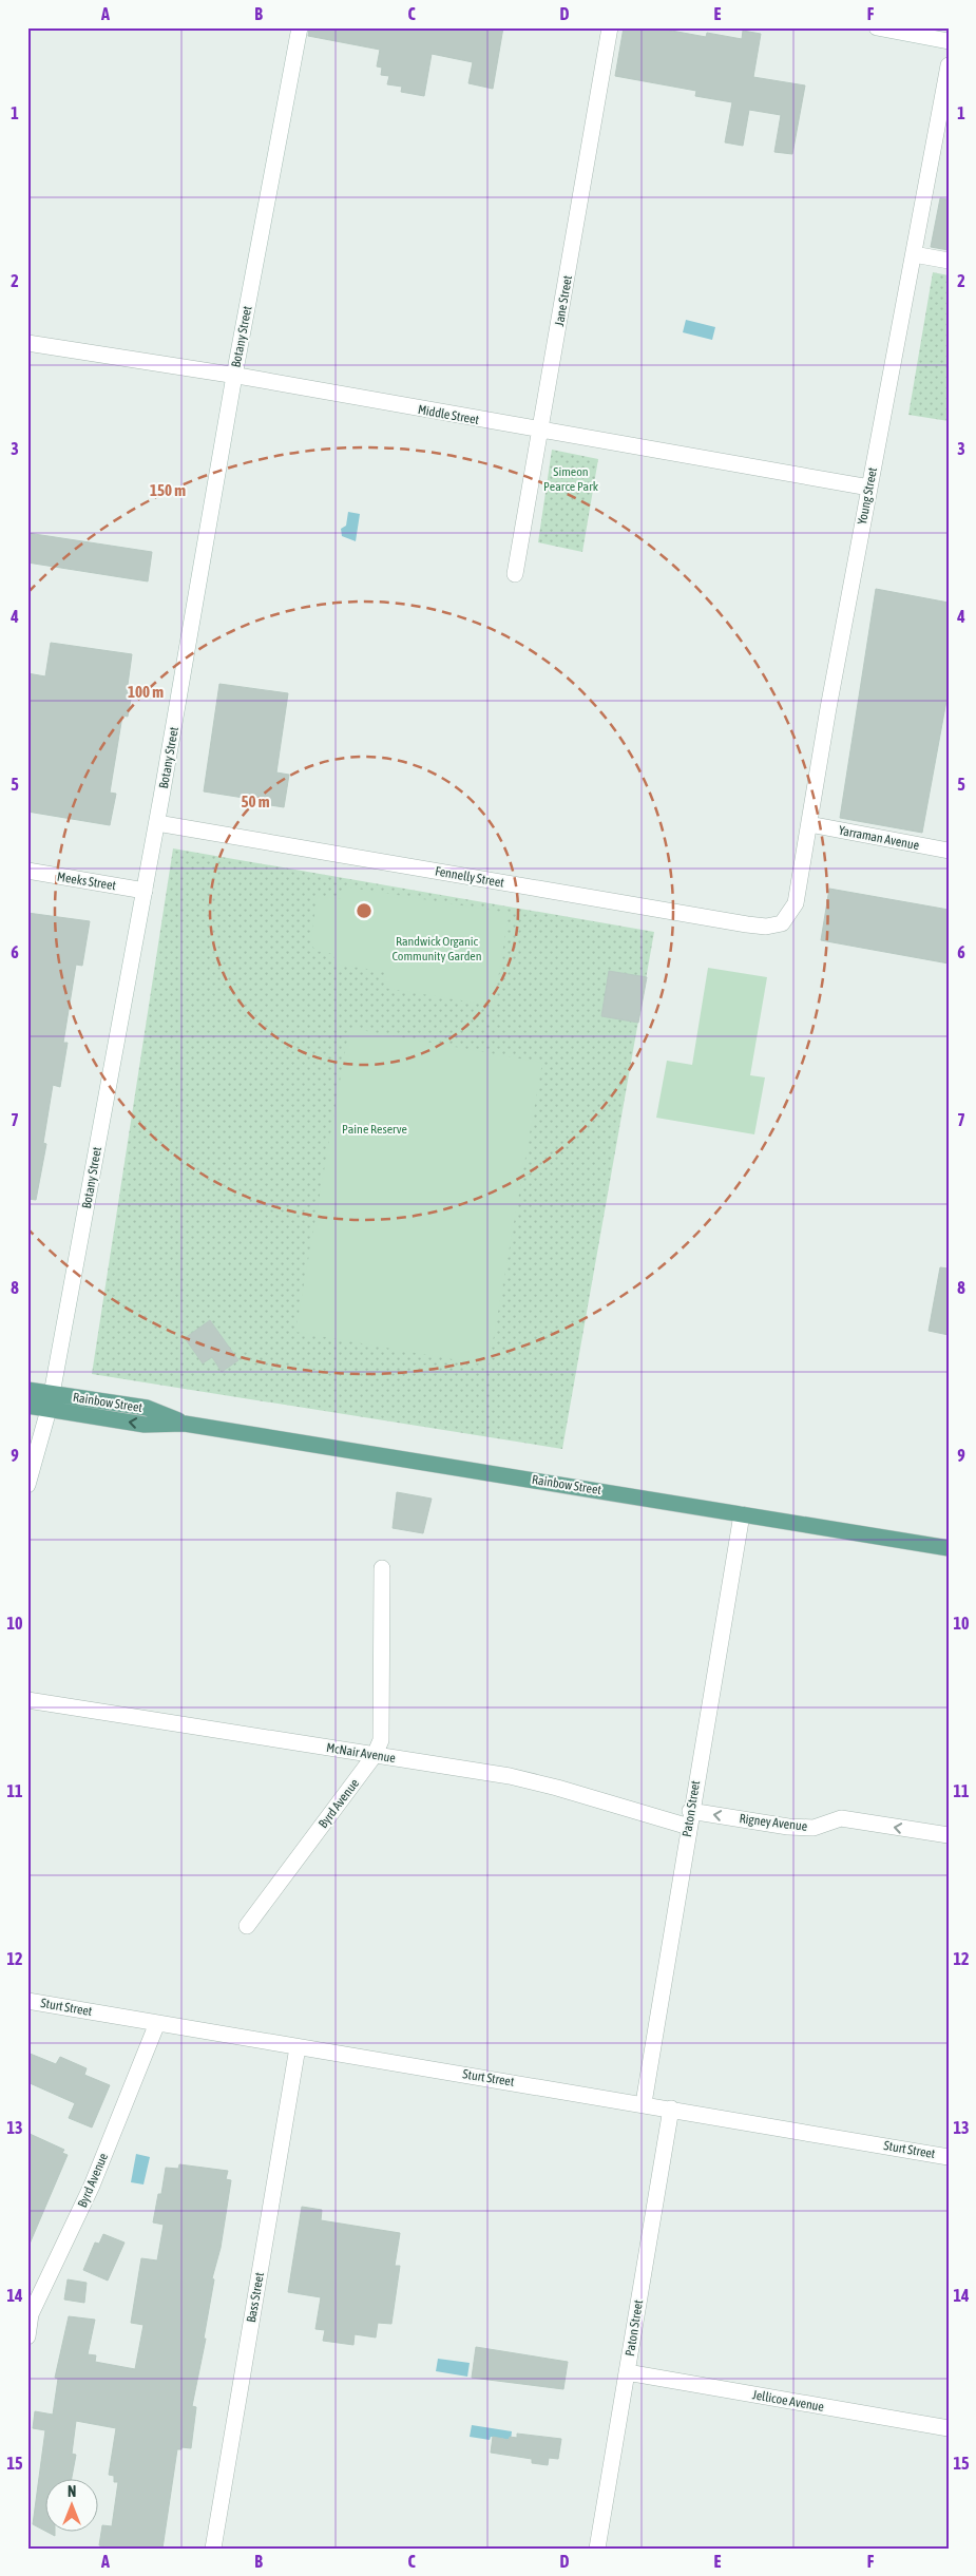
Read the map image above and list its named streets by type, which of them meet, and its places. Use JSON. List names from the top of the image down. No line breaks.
{"streets":{"main road":["Rainbow Street"],"street":["Jane Street","Botany Street","Middle Street","Young Street","Yarraman Avenue","Fennelly Street","Meeks Street","McNair Avenue","Byrd Avenue","Paton Street","Rigney Avenue","Sturt Street","Bass Street","Jellicoe Avenue"]},"crossings":[["Jane Street","Middle Street"],["Botany Street","Middle Street"],["Botany Street","Fennelly Street"],["Botany Street","Meeks Street"],["Botany Street","Rainbow Street"],["Middle Street","Young Street"],["Young Street","Yarraman Avenue"],["Young Street","Fennelly Street"],["Rainbow Street","Paton Street"],["McNair Avenue","Byrd Avenue"],["McNair Avenue","Paton Street"],["McNair Avenue","Rigney Avenue"],["Byrd Avenue","Sturt Street"],["Paton Street","Rigney Avenue"],["Paton Street","Sturt Street"],["Paton Street","Jellicoe Avenue"],["Sturt Street","Bass Street"]],"one_way":["Rigney Avenue"],"parks":["Simeon Pearce Park","Randwick Organic Community Garden","Paine Reserve"],"north":"top","grid":{"columns":["A","B","C","D","E","F"],"rows":["1","2","3","4","5","6","7","8","9","10","11","12","13","14","15"]},"rings":["150 m","100 m","50 m"]}
